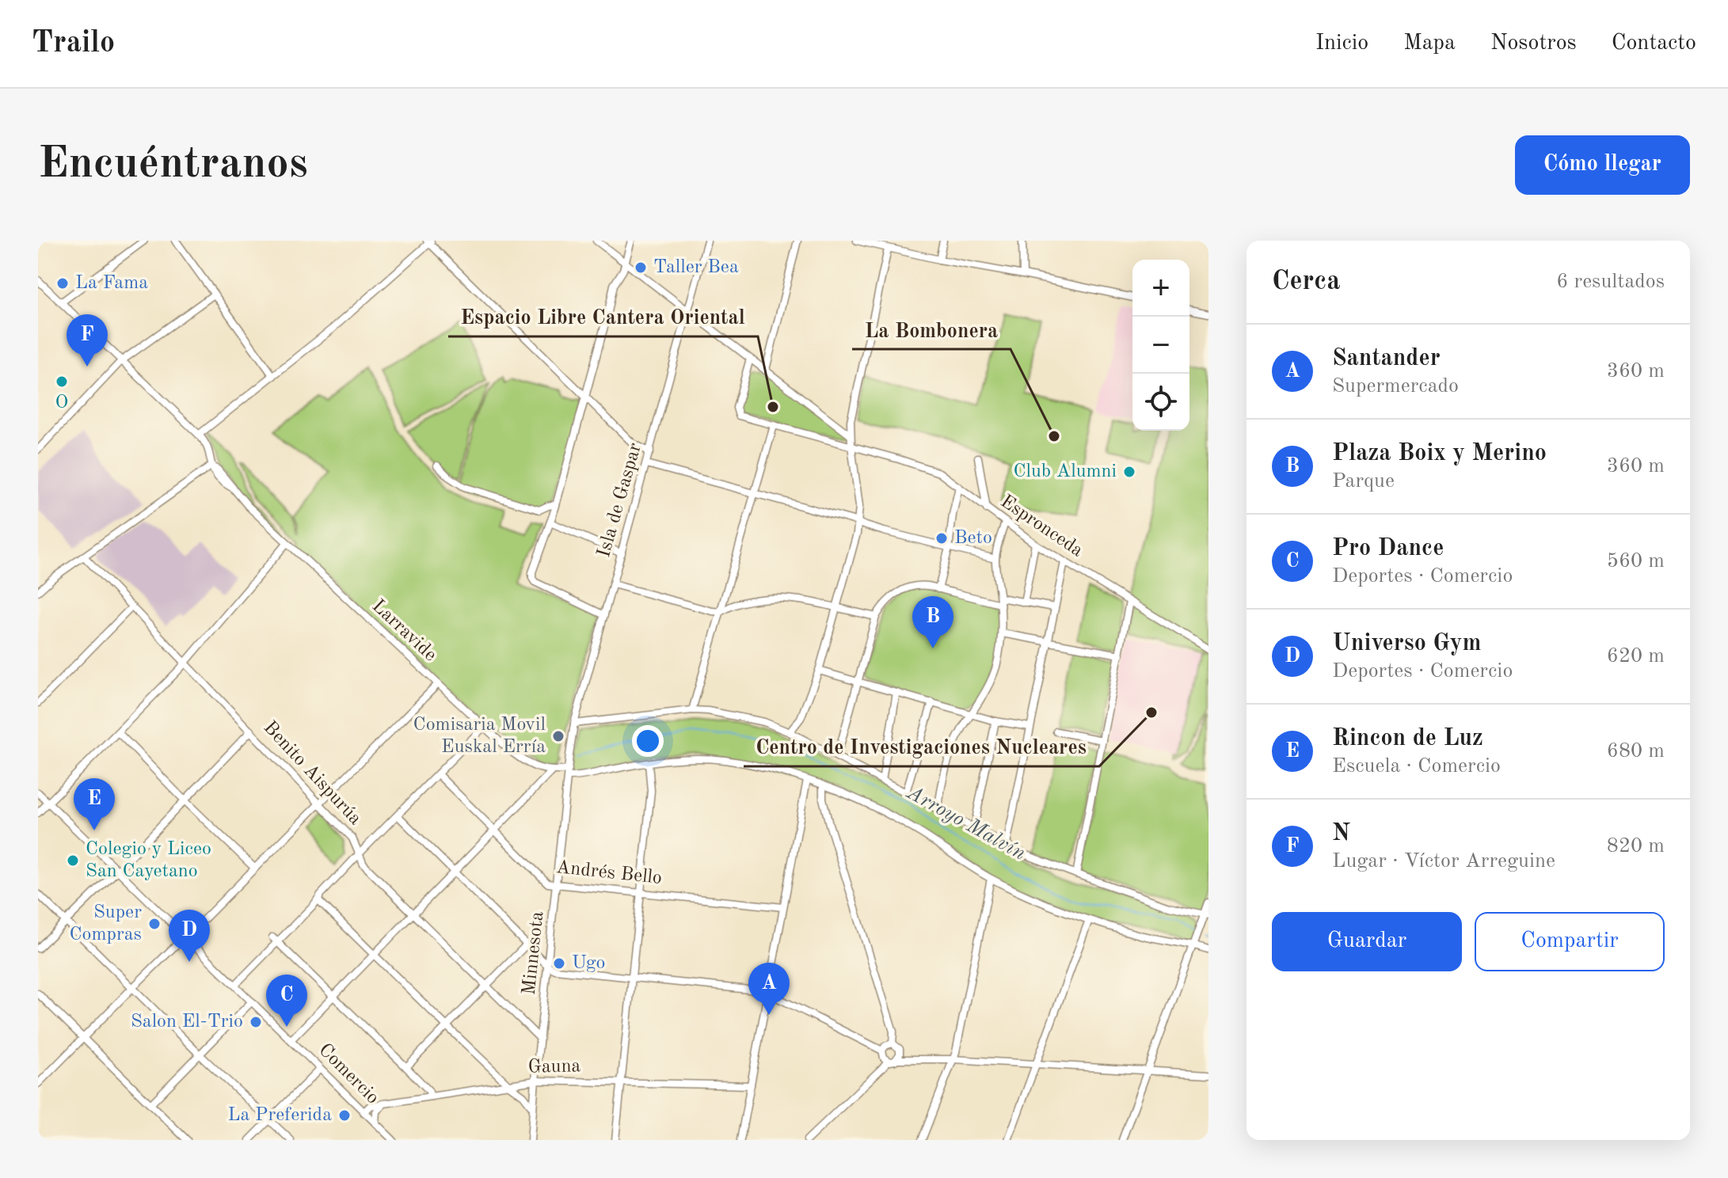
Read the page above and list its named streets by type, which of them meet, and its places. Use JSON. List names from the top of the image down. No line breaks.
{"streets":{"street":["Isla de Gaspar","Espronceda","Larravide","Benito Aispurúa","Andrés Bello","Minnesota","Gauna","Comercio"]},"crossings":[["Isla de Gaspar","Minnesota"],["Benito Aispurúa","Minnesota"],["Andrés Bello","Minnesota"],["Minnesota","Gauna"],["Gauna","Comercio"]],"water":["Arroyo Malvín"],"places":["Taller Bea","La Fama","O","Espacio Libre Cantera Oriental","La Bombonera","Club Alumni","Beto","Centro de Investigaciones Nucleares","Comisaria Movil Euskal Erría","Colegio y Liceo San Cayetano","Super Compras","Ugo","Salon El-Trio","La Preferida"],"page":{"header":"Trailo","nav":["Inicio","Mapa","Nosotros","Contacto"],"buttons":["Cómo llegar",["Guardar","Compartir"]],"title":"Encuéntranos","heading":["Cerca","6 resultados"],"map_buttons":["+","−"],"pins":["F","B","E","D","A","C"],"list":[{"mark":"A","name":"Santander","note":"Supermercado","value":"360 m"},{"mark":"B","name":"Plaza Boix y Merino","note":"Parque","value":"360 m"},{"mark":"C","name":"Pro Dance","note":"Deportes · Comercio","value":"560 m"},{"mark":"D","name":"Universo Gym","note":"Deportes · Comercio","value":"620 m"},{"mark":"E","name":"Rincon de Luz","note":"Escuela · Comercio","value":"680 m"},{"mark":"F","name":"N","note":"Lugar · Víctor Arreguine","value":"820 m"}]}}
